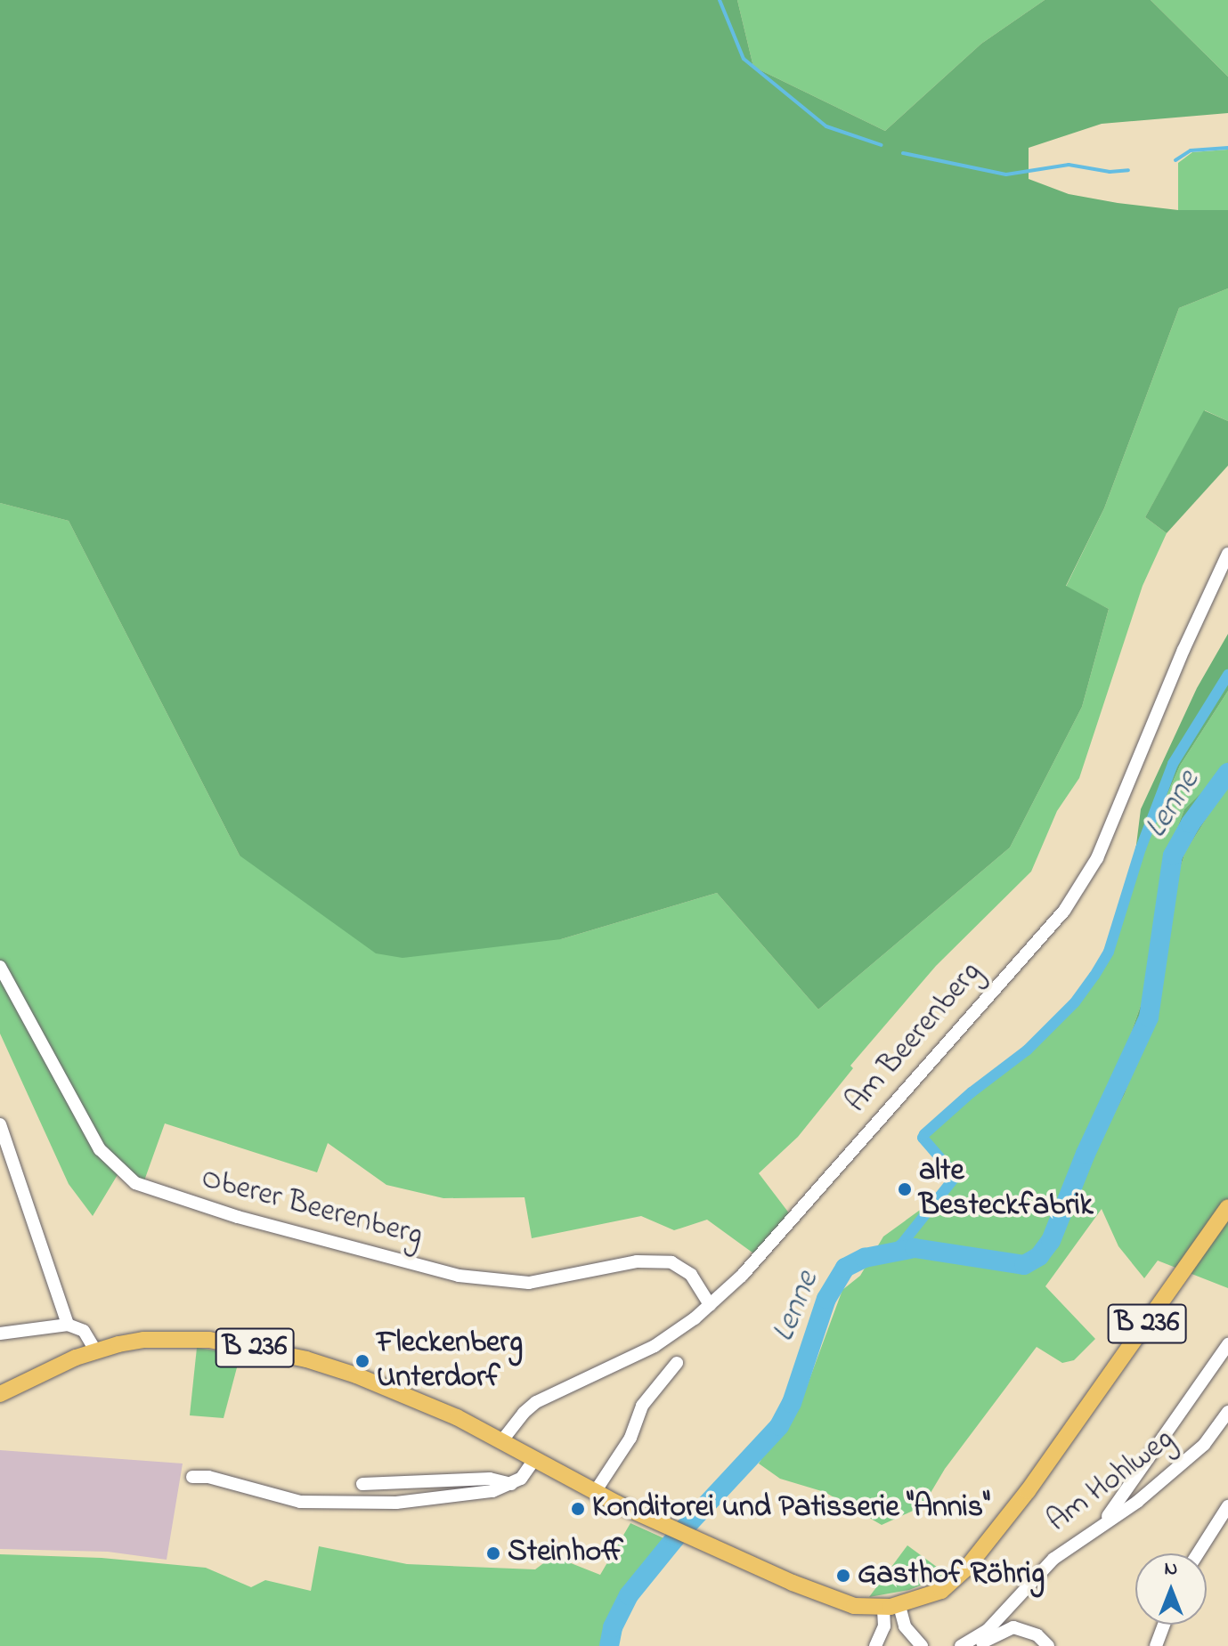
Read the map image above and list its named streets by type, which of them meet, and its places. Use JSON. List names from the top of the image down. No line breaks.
{"streets":{"main road":["B 236"],"street":["Am Beerenberg","Oberer Beerenberg","Am Hohlweg"]},"crossings":[["Am Beerenberg","Oberer Beerenberg"],["Am Beerenberg","B 236"]],"water":["Lenne"],"places":["alte Besteckfabrik","Fleckenberg Unterdorf","Konditorei und Patisserie \"Annis\"","Steinhoff","Gasthof Röhrig"],"north":"top"}
